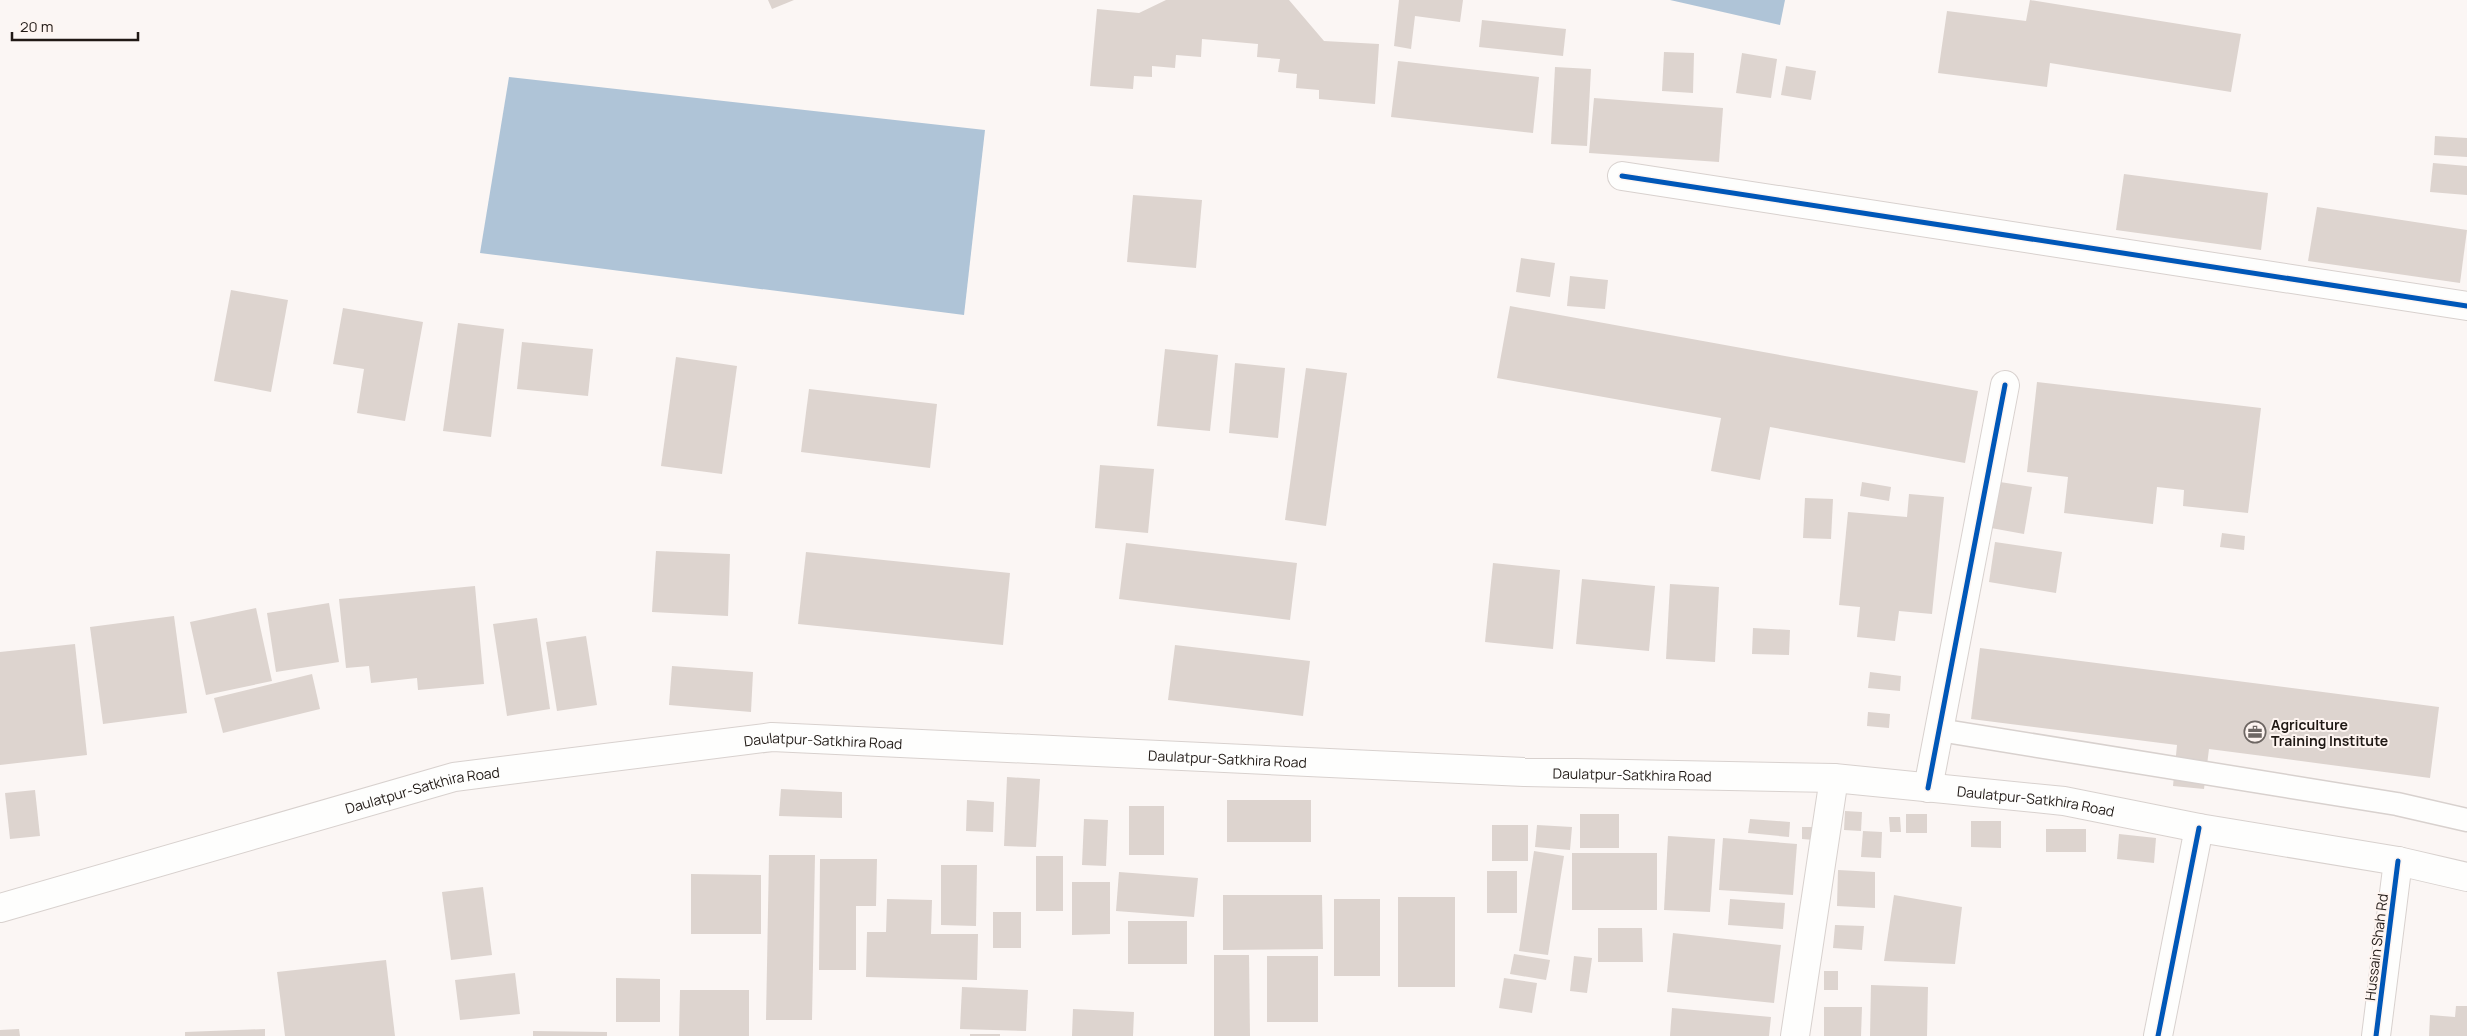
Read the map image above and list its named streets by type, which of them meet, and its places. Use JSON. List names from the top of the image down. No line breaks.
{"streets":{"main road":["Daulatpur-Satkhira Road","Hussain Shah Rd"]},"crossings":[["Daulatpur-Satkhira Road","Hussain Shah Rd"]],"places":{"office":["Agriculture Training Institute"]},"scale_bar":"20 m"}
